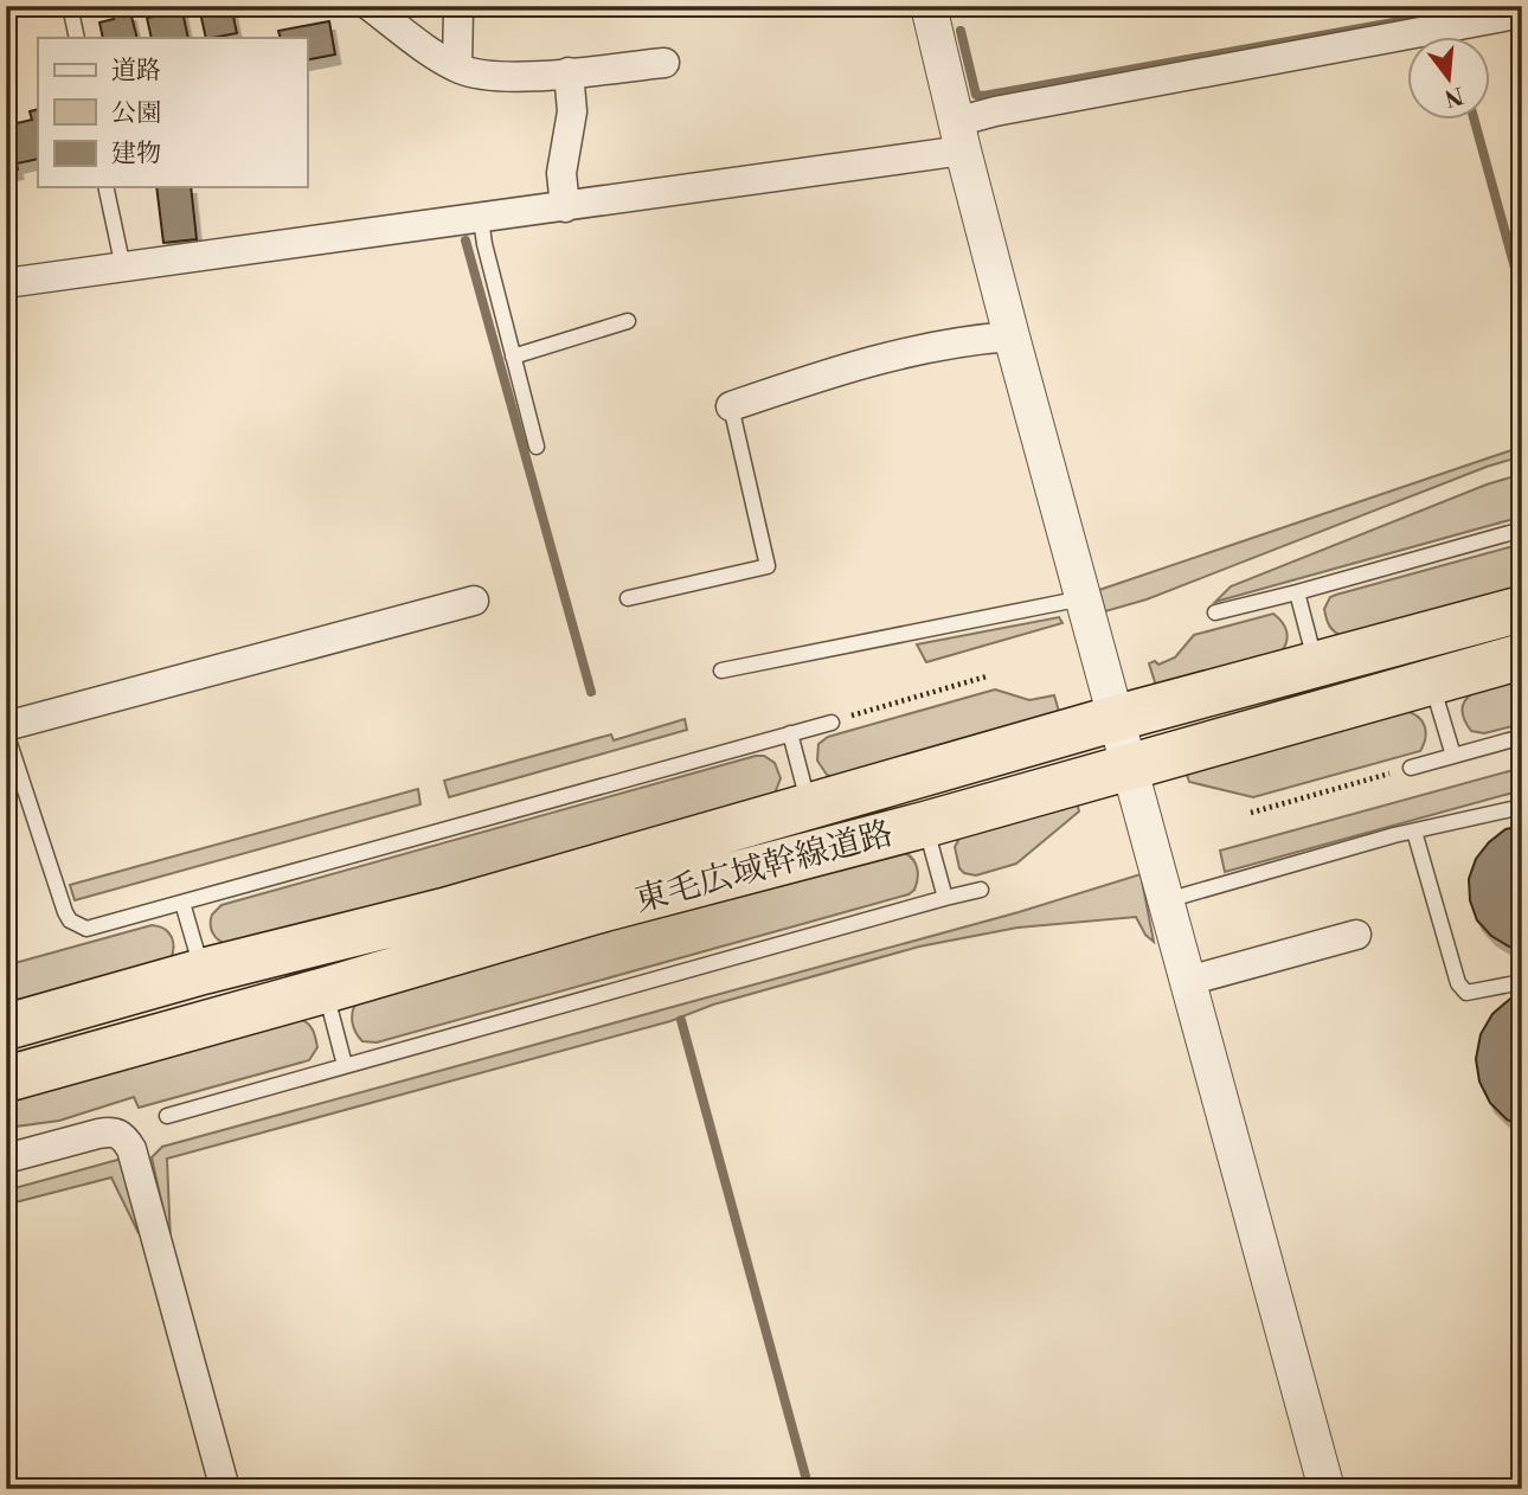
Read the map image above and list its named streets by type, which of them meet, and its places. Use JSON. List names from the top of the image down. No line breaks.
{"streets":{"highway":["東毛広域幹線道路"]},"legend":["道路","公園","建物"],"north":"bottom"}
